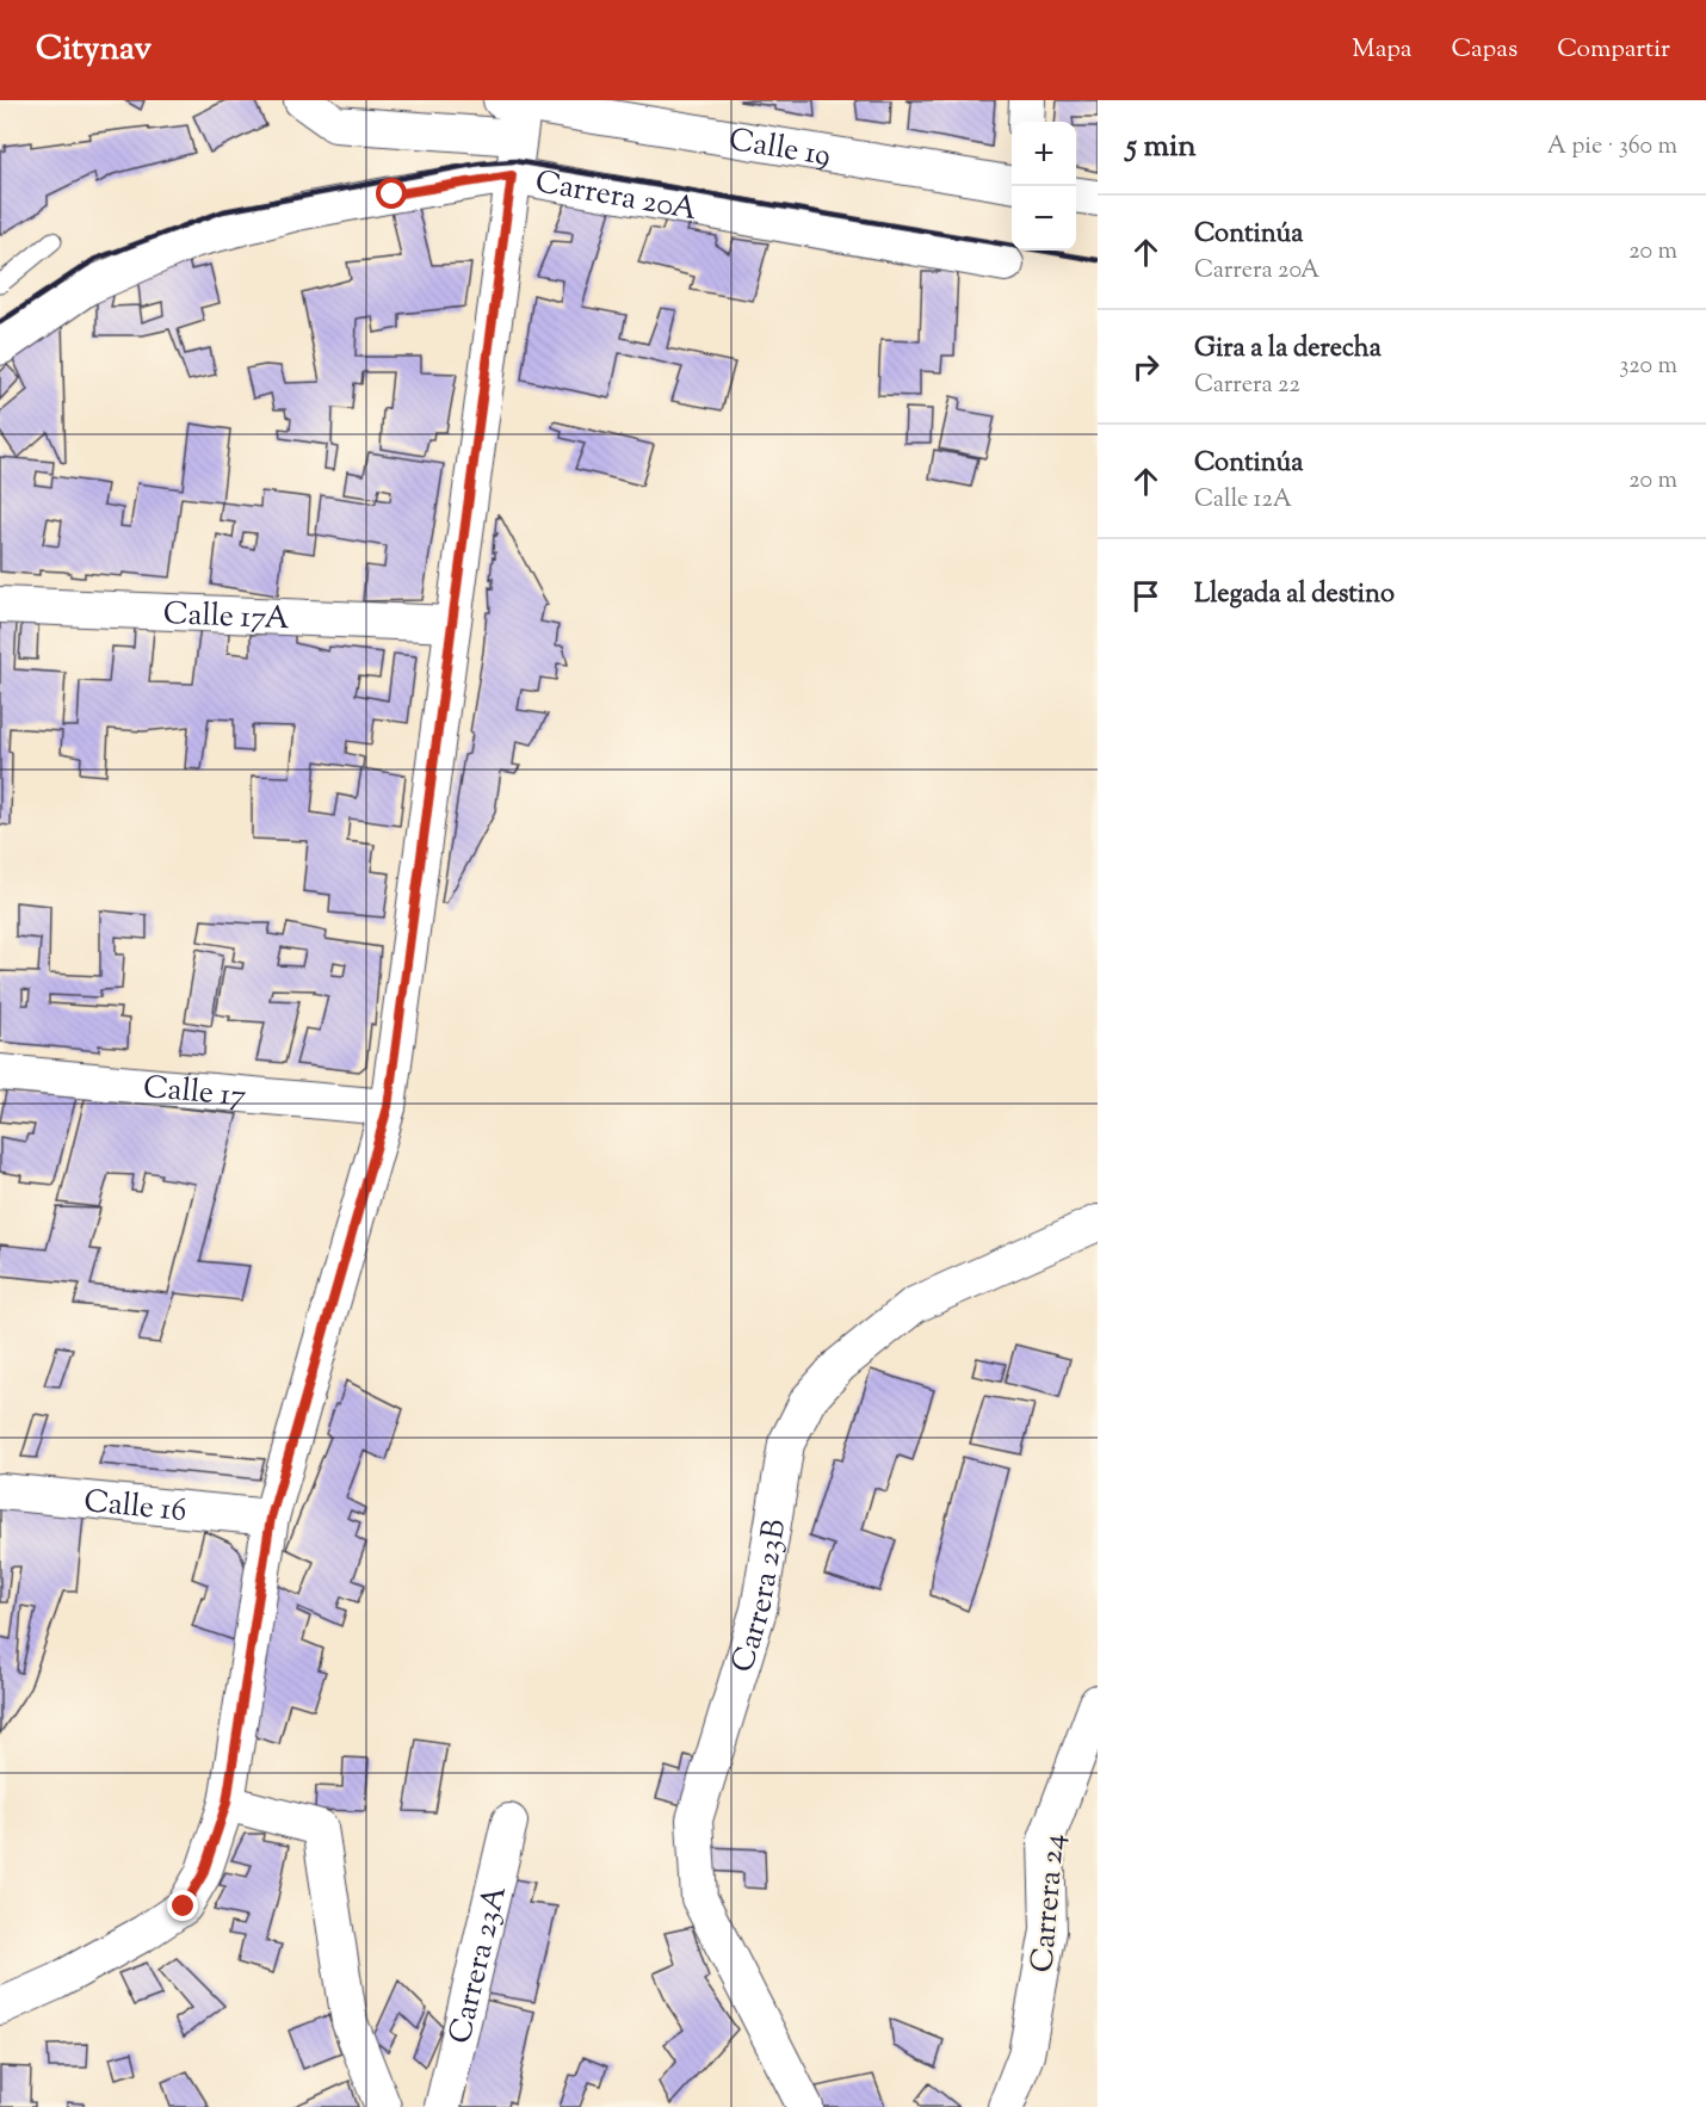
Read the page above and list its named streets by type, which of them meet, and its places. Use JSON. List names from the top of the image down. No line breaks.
{"streets":{"street":["Calle 19","Carrera 20A","Calle 17A","Calle 17","Calle 16","Carrera 23B","Carrera 24","Carrera 23A"]},"page":{"header":"Citynav","nav":["Mapa","Capas","Compartir"],"heading":["5 min","A pie · 360 m"],"map_buttons":["+","−"],"list":[["Continúa","Carrera 20A","20 m"],["Gira a la derecha","Carrera 22","320 m"],["Continúa","Calle 12A","20 m"],"Llegada al destino"]}}
